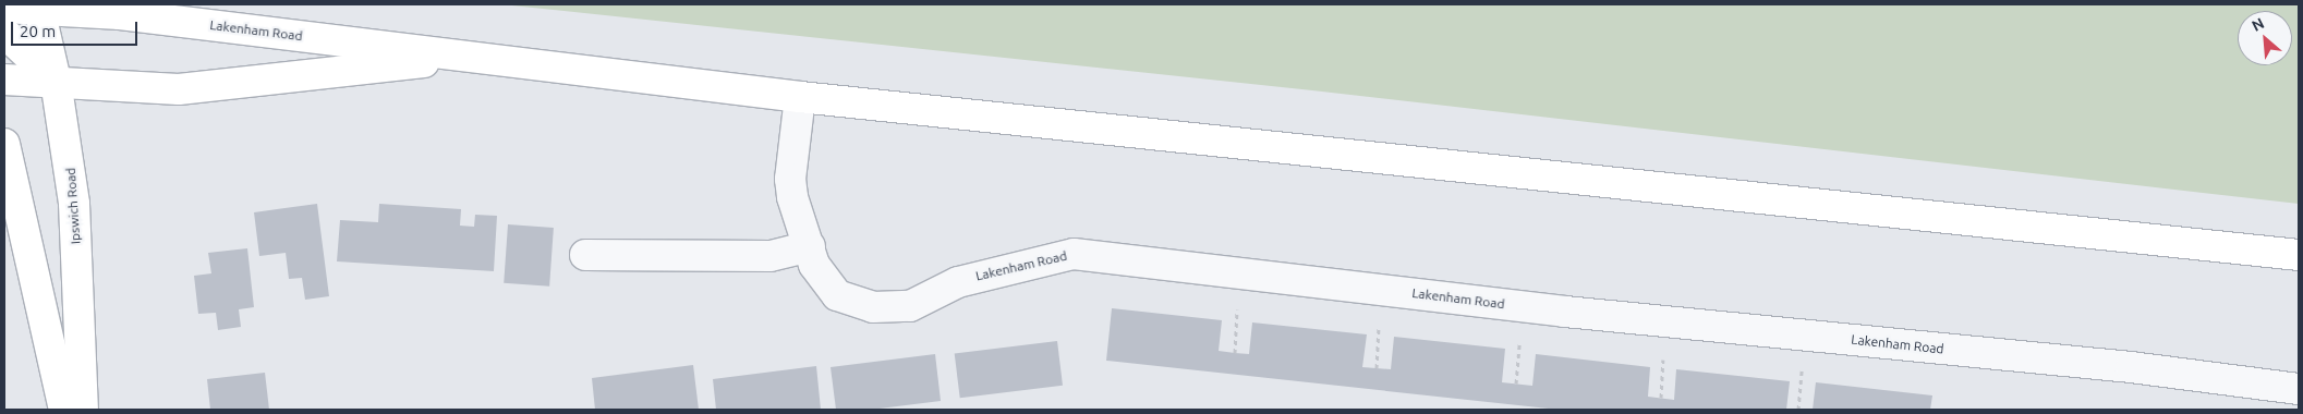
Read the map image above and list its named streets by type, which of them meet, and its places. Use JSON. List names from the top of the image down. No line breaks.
{"streets":{"main road":["Lakenham Road","Ipswich Road"]},"crossings":[["Lakenham Road","Ipswich Road"]],"scale_bar":"20 m","north":"top left"}
